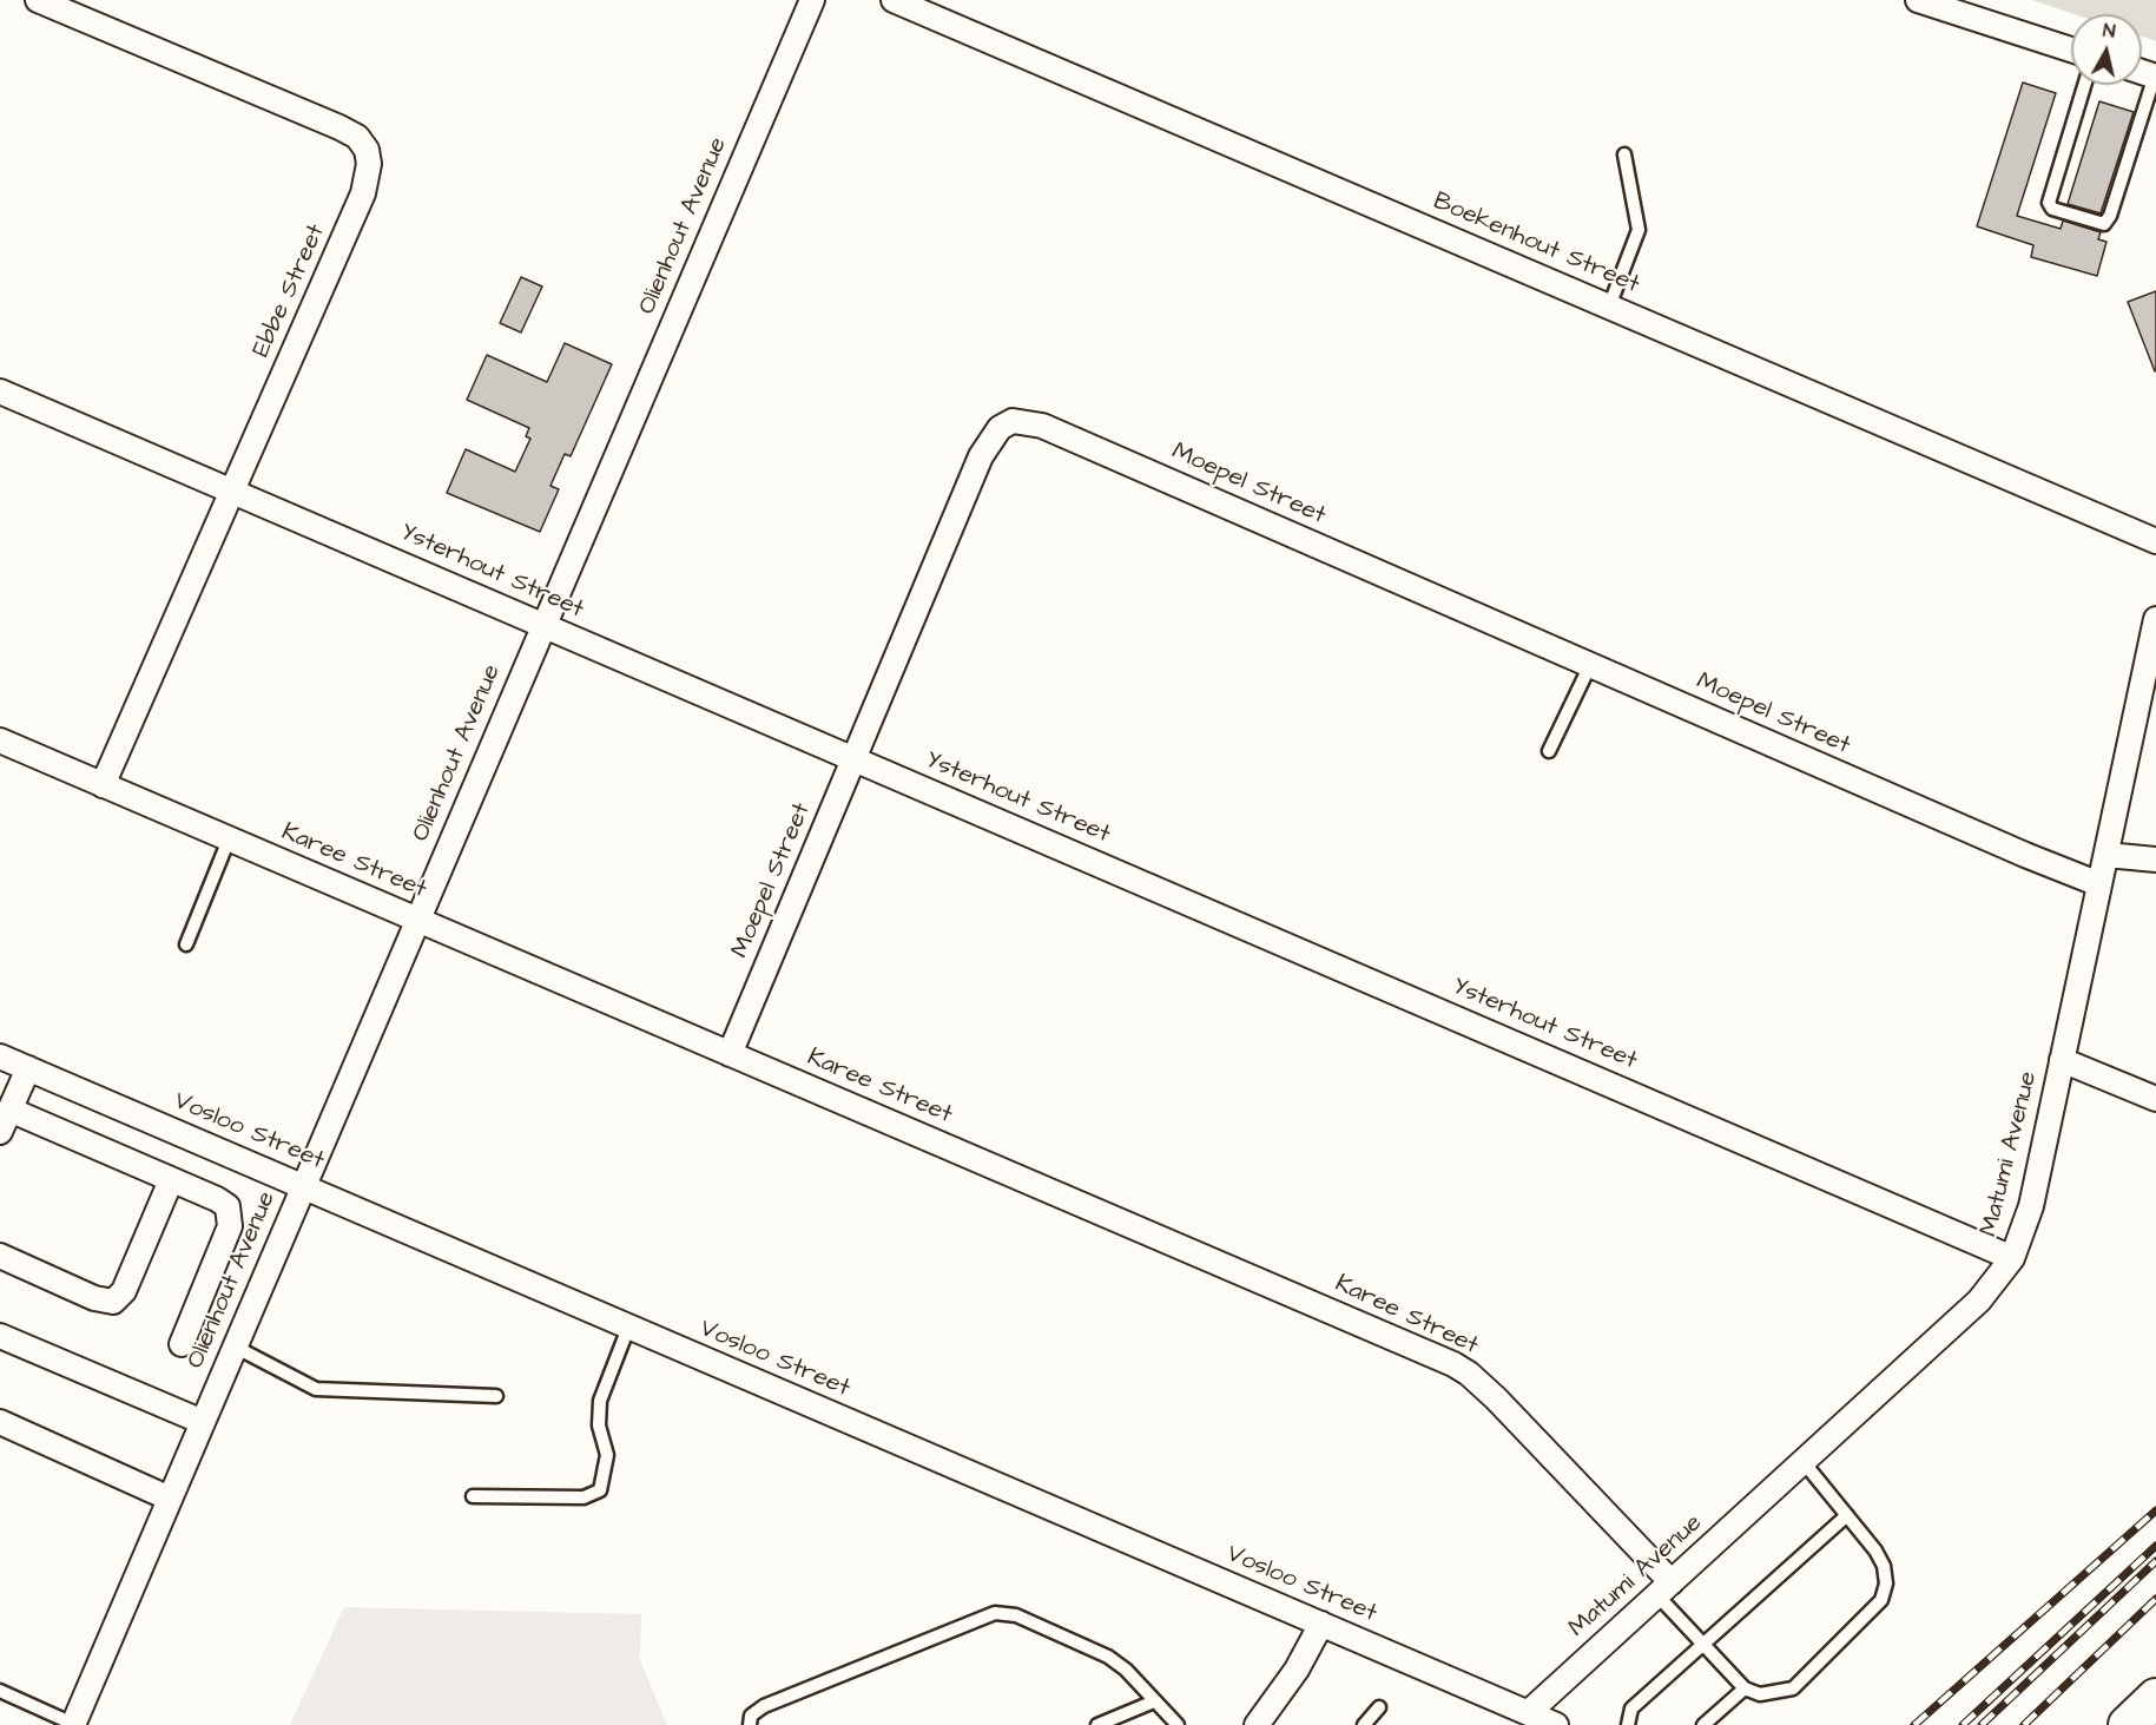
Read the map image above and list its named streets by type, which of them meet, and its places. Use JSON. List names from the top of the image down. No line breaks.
{"streets":{"street":["Olienhout Avenue","Boekenhout Street","Ebbe Street","Moepel Street","Ysterhout Street","Karee Street","Vosloo Street","Matumi Avenue"]},"crossings":[["Olienhout Avenue","Ysterhout Street"],["Olienhout Avenue","Karee Street"],["Olienhout Avenue","Vosloo Street"],["Ebbe Street","Ysterhout Street"],["Ebbe Street","Karee Street"],["Moepel Street","Ysterhout Street"],["Moepel Street","Karee Street"],["Moepel Street","Matumi Avenue"],["Ysterhout Street","Matumi Avenue"],["Karee Street","Matumi Avenue"],["Vosloo Street","Matumi Avenue"]],"north":"top"}
